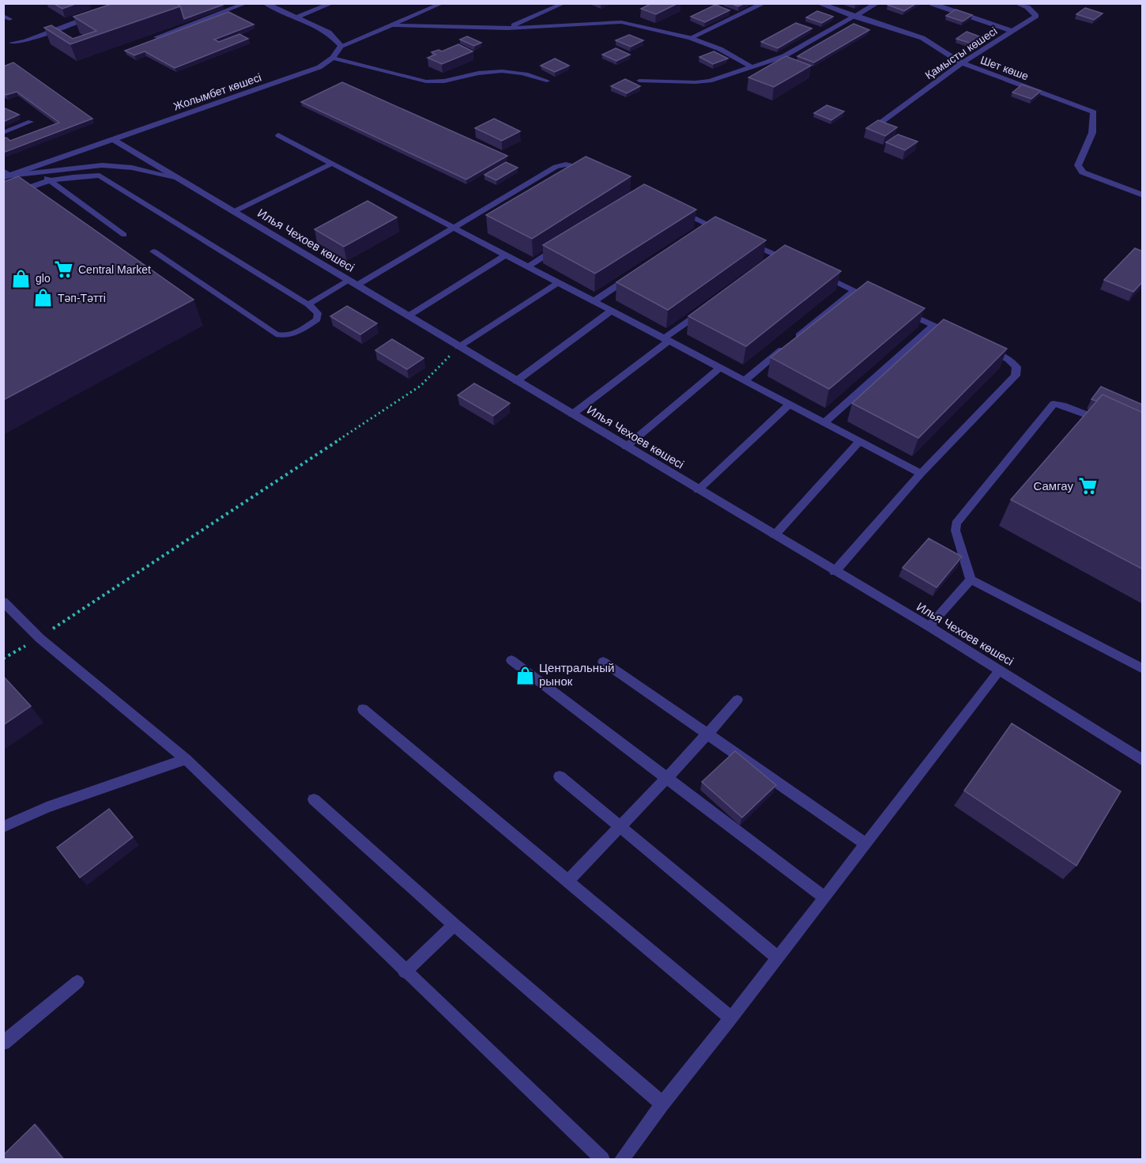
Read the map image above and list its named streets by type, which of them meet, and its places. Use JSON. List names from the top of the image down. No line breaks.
{"streets":{"street":["Қамысты көшесі","Шет көше","Жолымбет көшесі","Илья Чехоев көшесі"]},"crossings":[["Қамысты көшесі","Шет көше"],["Жолымбет көшесі","Илья Чехоев көшесі"]],"places":{"supermarket":["Central Market","Самгау"],"shop":["glo","Тәп-Тәтті","Центральный рынок"]}}
